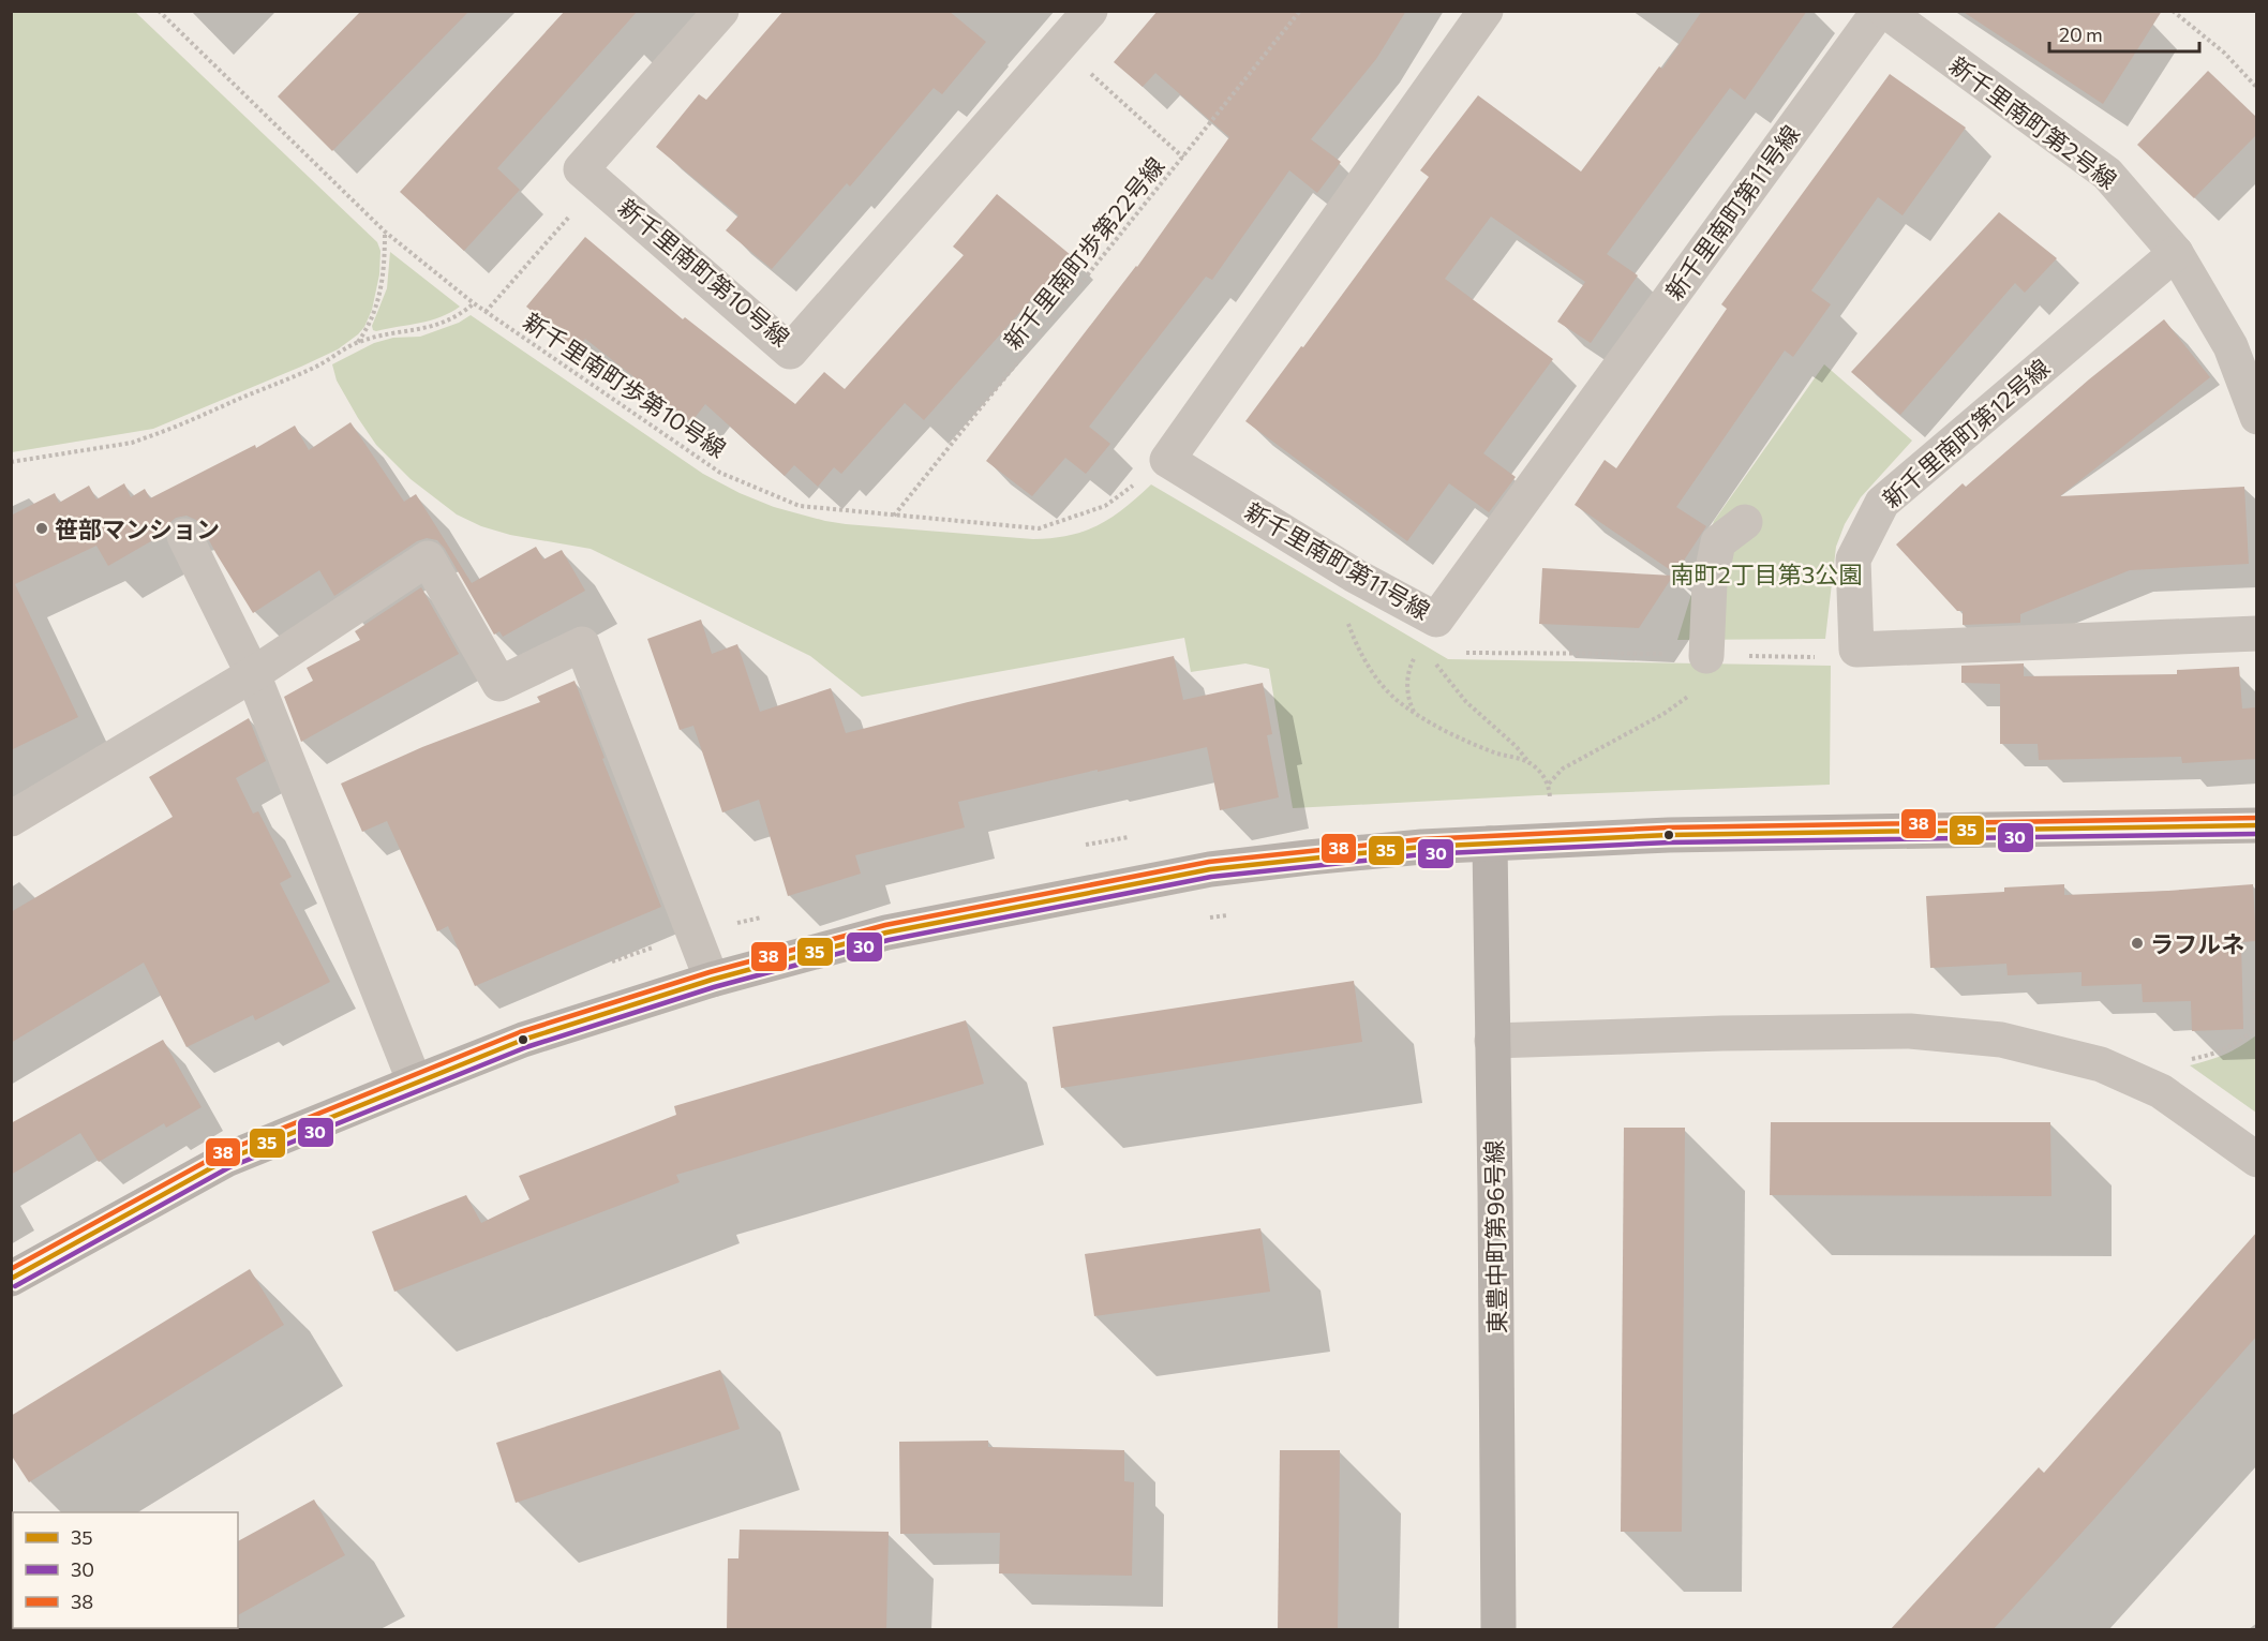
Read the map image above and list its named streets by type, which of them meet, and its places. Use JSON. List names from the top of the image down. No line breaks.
{"streets":{"street":["新千里南町第2号線","新千里南町第11号線","新千里南町第10号線","新千里南町第12号線","東豊中町第96号線"],"path":["新千里南町歩第22号線","新千里南町歩第10号線"]},"crossings":[["新千里南町第2号線","新千里南町第12号線"],["新千里南町第11号線","新千里南町歩第10号線"],["新千里南町歩第22号線","新千里南町歩第10号線"]],"parks":["南町2丁目第3公園"],"places":["笹部マンション","ラフルネ"],"lines":["transit line 38","transit line 35","transit line 30"],"legend":["35","30","38"],"scale_bar":"20 m"}
